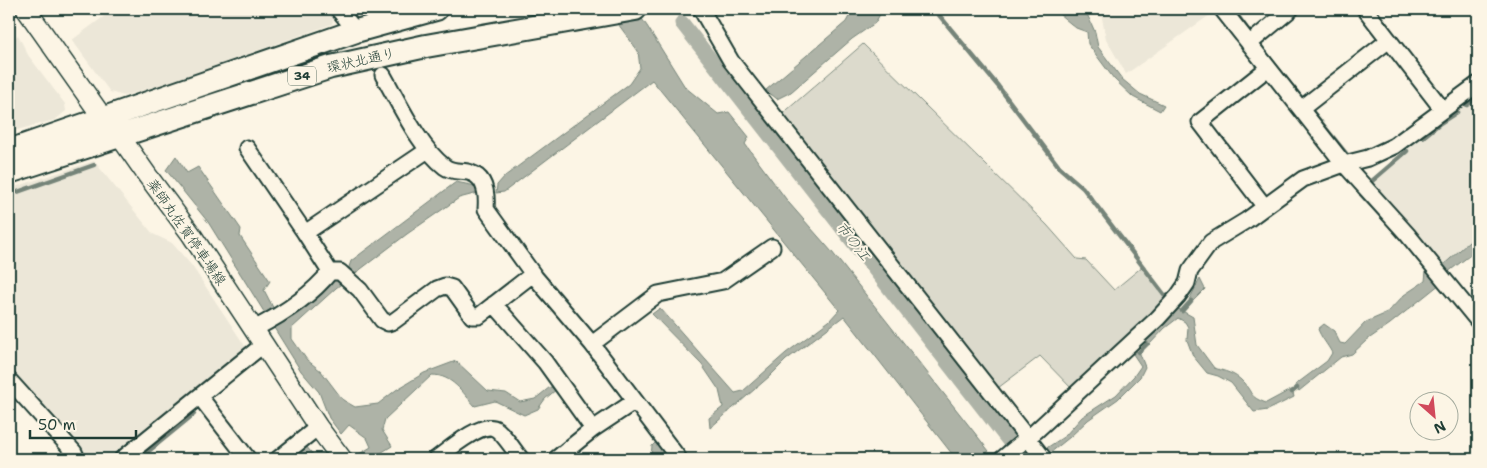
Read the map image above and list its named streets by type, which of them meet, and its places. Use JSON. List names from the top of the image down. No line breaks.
{"streets":{"highway":["環状北通り","34"],"main road":["薬師丸佐賀停車場線"]},"crossings":[["環状北通り","薬師丸佐賀停車場線"]],"water":["市の江"],"scale_bar":"50 m","north":"bottom right"}
